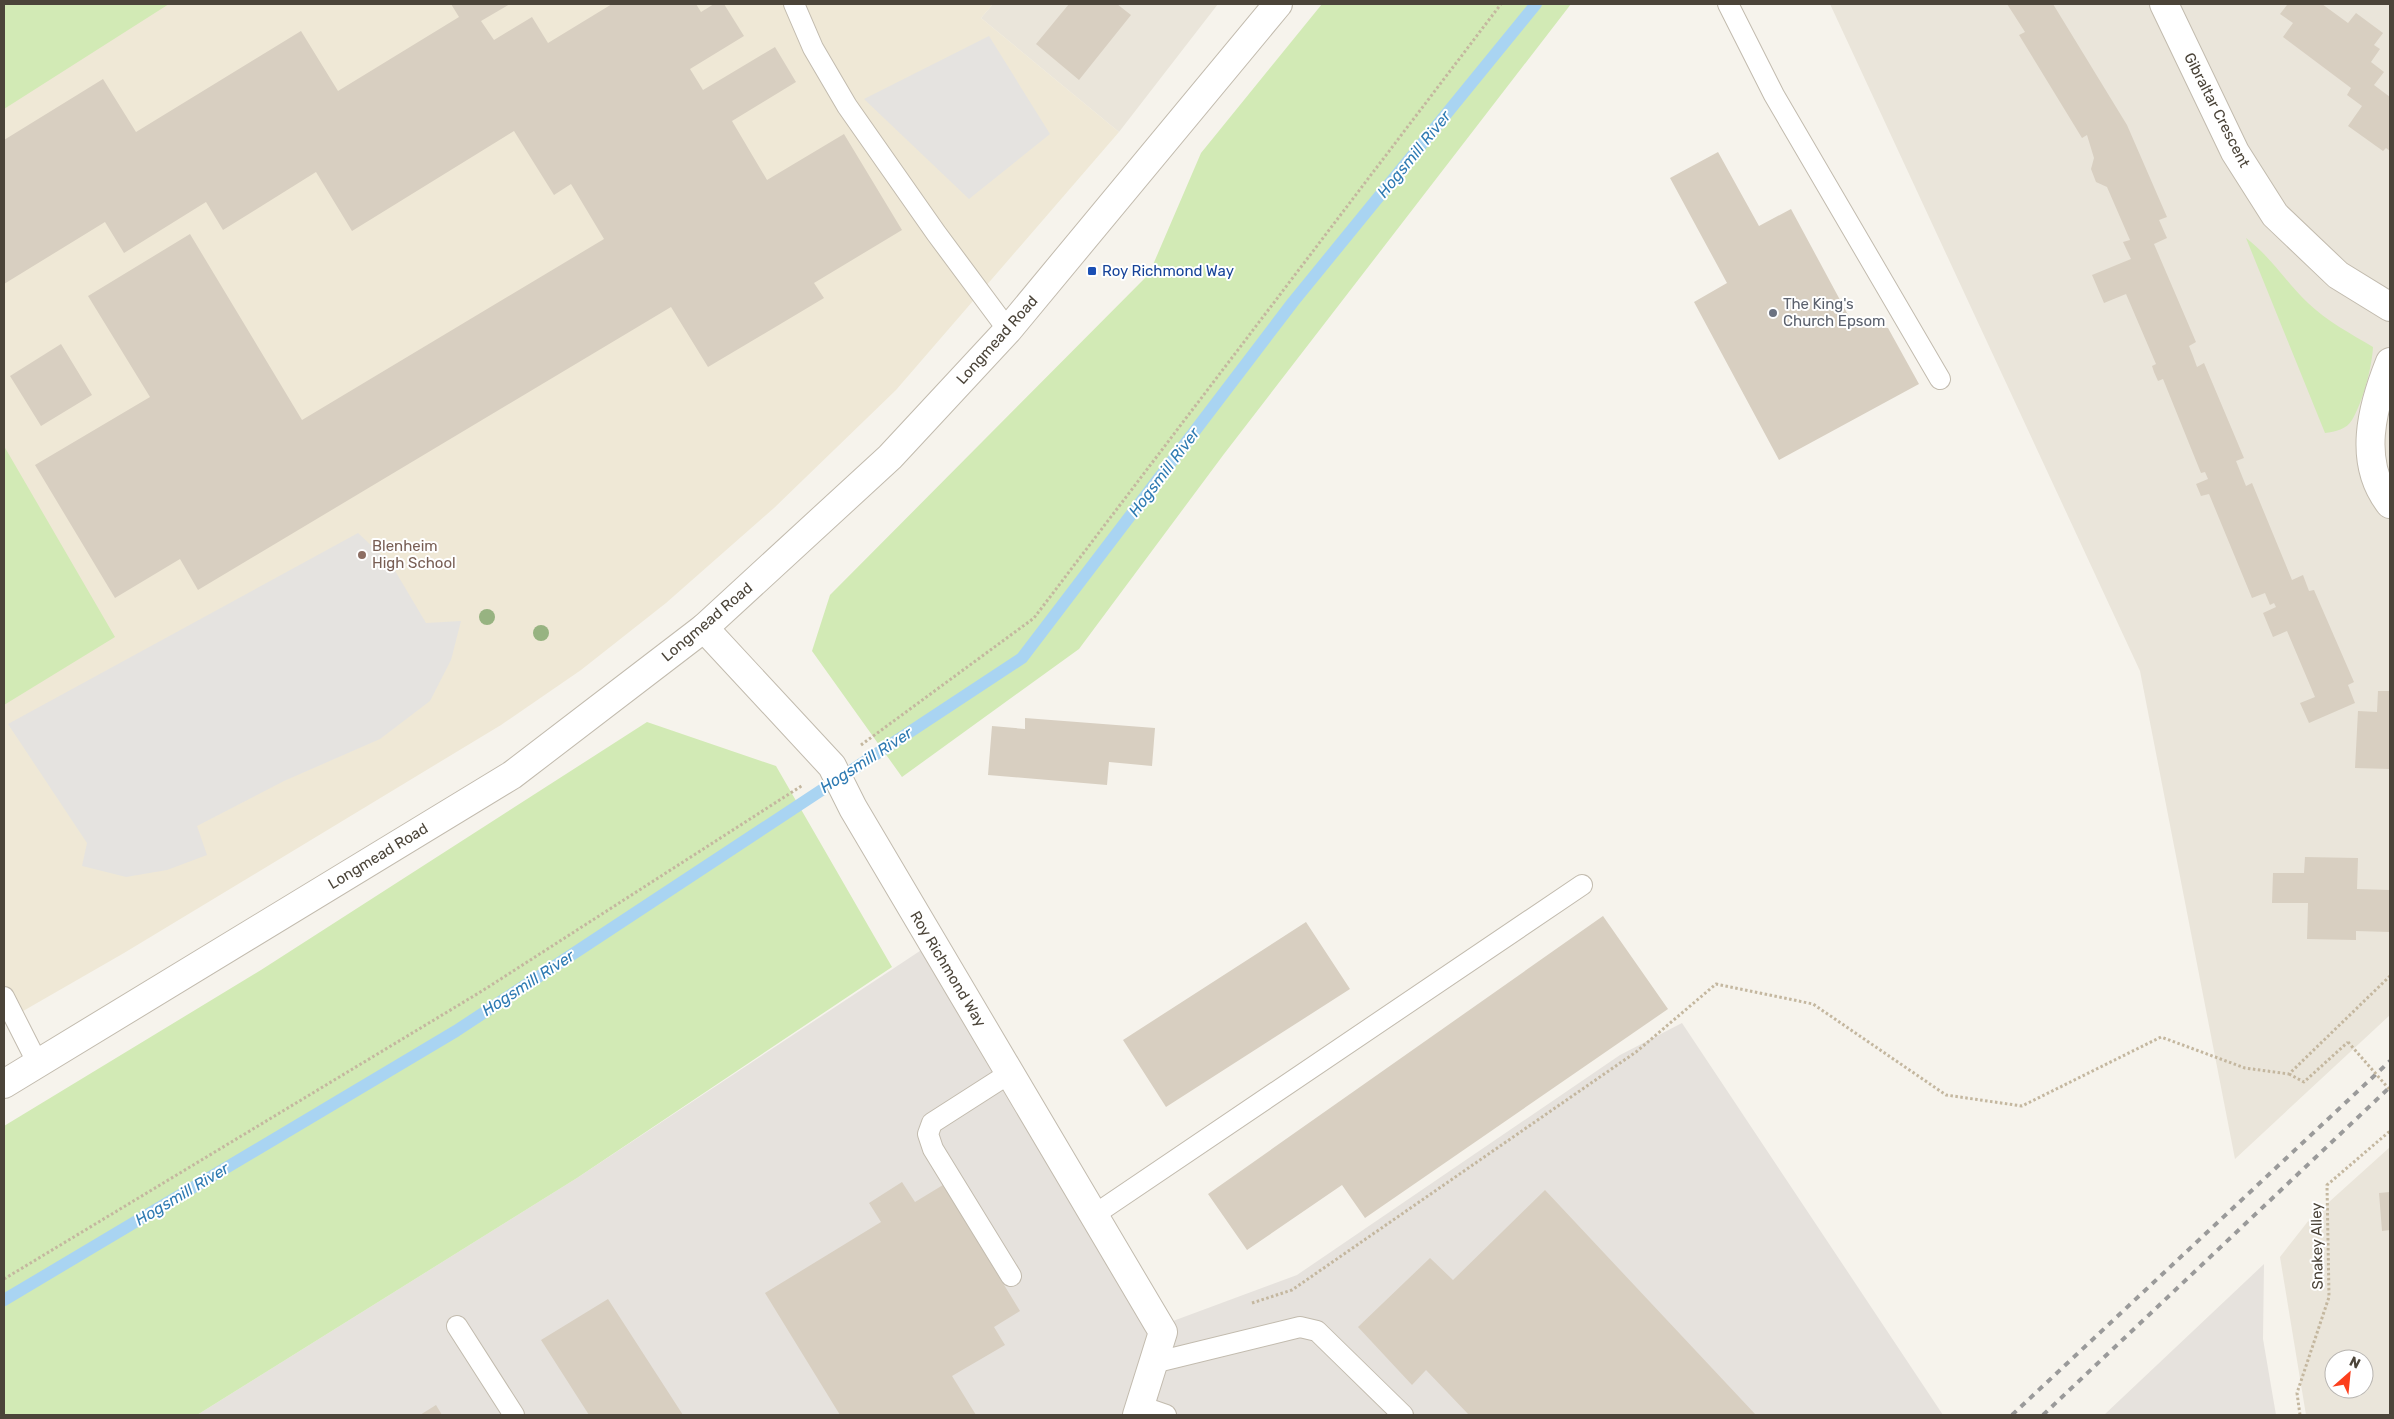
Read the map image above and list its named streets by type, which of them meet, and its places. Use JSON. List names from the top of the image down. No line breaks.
{"streets":{"street":["Gibraltar Crescent","Longmead Road","Roy Richmond Way"],"path":["Snakey Alley"]},"crossings":[["Longmead Road","Roy Richmond Way"]],"water":["Hogsmill River"],"places":{"transit":["Roy Richmond Way"],"other":["The King's Church Epsom","Blenheim High School"]},"north":"top right"}
